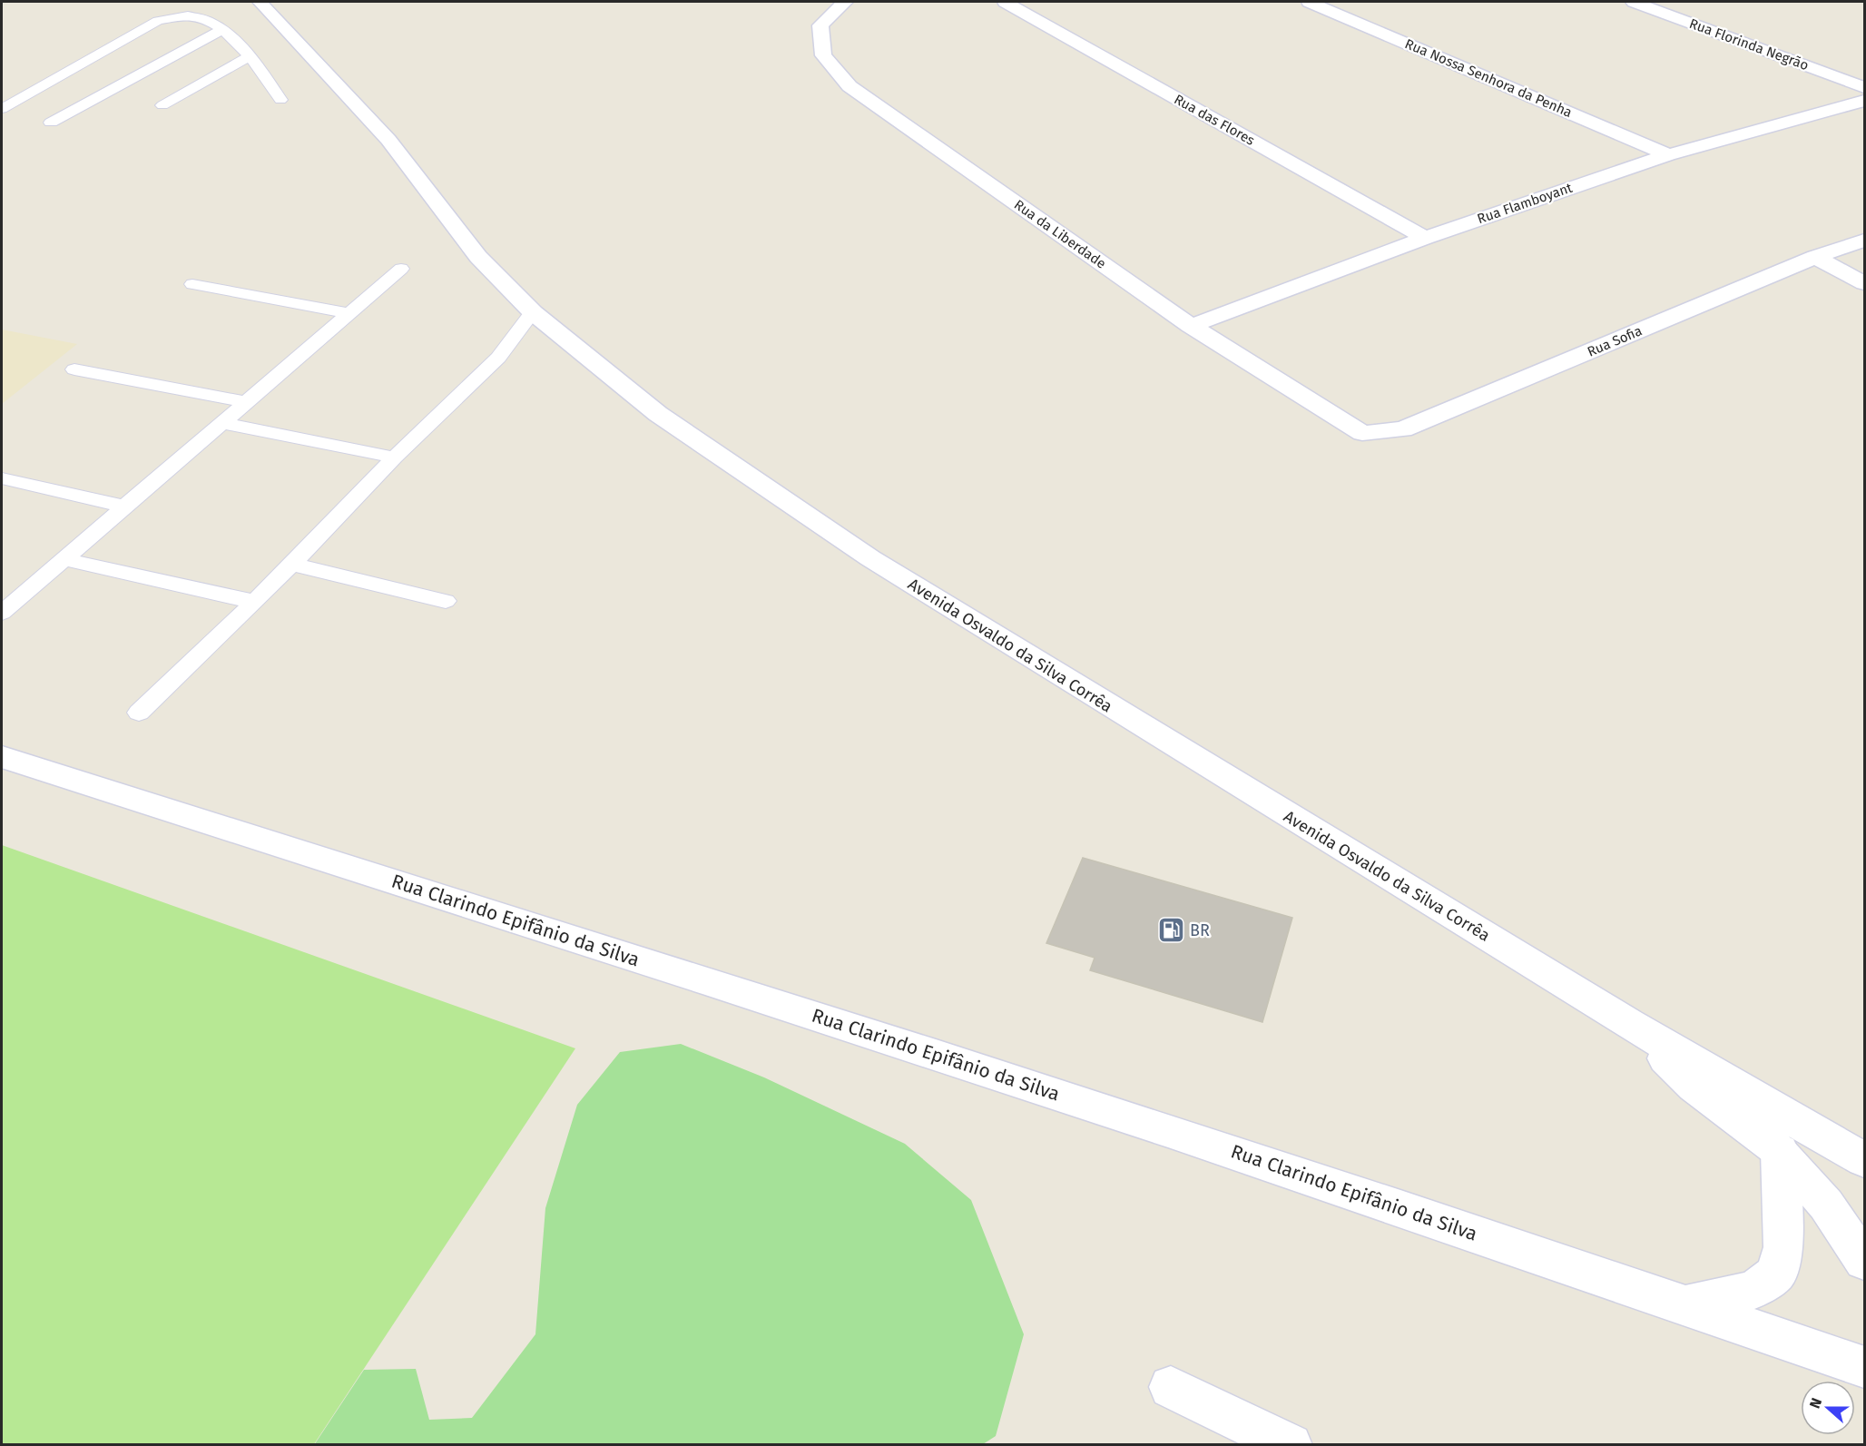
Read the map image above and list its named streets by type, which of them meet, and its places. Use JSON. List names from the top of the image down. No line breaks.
{"streets":{"street":["Rua Florinda Negrão","Rua Nossa Senhora da Penha","Rua das Flores","Rua Flamboyant","Rua da Liberdade","Rua Sofia","Avenida Osvaldo da Silva Corrêa","Rua Clarindo Epifânio da Silva"]},"crossings":[["Rua Nossa Senhora da Penha","Rua Flamboyant"],["Rua das Flores","Rua Flamboyant"],["Rua Flamboyant","Rua da Liberdade"],["Rua da Liberdade","Rua Sofia"]],"places":{"fuel station":["BR"]},"north":"left"}
